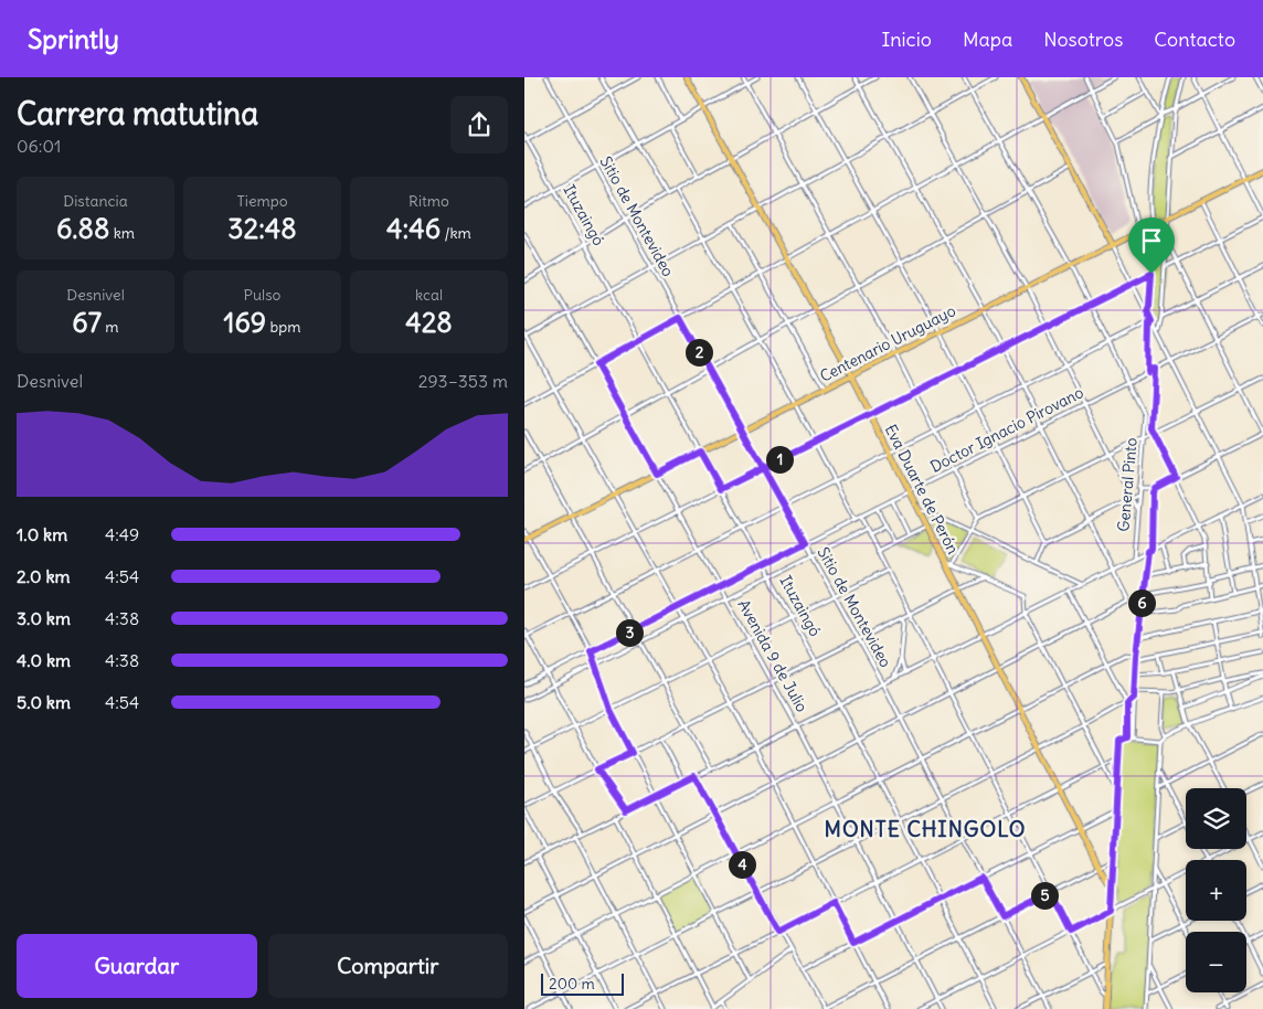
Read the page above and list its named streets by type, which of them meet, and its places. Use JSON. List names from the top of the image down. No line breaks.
{"streets":{"main road":["Centenario Uruguayo","Eva Duarte de Perón"],"street":["Ituzaingó","Sitio de Montevideo","Doctor Ignacio Pirovano","General Pinto","Avenida 9 de Julio"]},"crossings":[["Ituzaingó","Centenario Uruguayo"],["Ituzaingó","Doctor Ignacio Pirovano"],["Sitio de Montevideo","Centenario Uruguayo"],["Sitio de Montevideo","Doctor Ignacio Pirovano"],["Centenario Uruguayo","Eva Duarte de Perón"],["Centenario Uruguayo","Avenida 9 de Julio"],["Doctor Ignacio Pirovano","General Pinto"],["Doctor Ignacio Pirovano","Eva Duarte de Perón"],["Doctor Ignacio Pirovano","Avenida 9 de Julio"]],"districts":["MONTE CHINGOLO"],"scale_bar":"200 m","page":{"header":"Sprintly","nav":["Inicio","Mapa","Nosotros","Contacto"],"heading":["Carrera matutina","06:01"],"stats":[["Distancia","6.88 km"],["Tiempo","32:48"],["Ritmo","4:46 /km"],["Desnivel","67 m"],["Pulso","169 bpm"],["kcal","428"]],"pins":["2","1","6","3","4","5"],"chart":["Desnivel","293–353 m"],"list":[{"name":"1.0 km","note":"4:49"},{"name":"2.0 km","note":"4:54"},{"name":"3.0 km","note":"4:38"},{"name":"4.0 km","note":"4:38"},{"name":"5.0 km","note":"4:54"}],"map_buttons":["+","−"],"buttons":["Guardar","Compartir"],"scale":"200 m"}}
